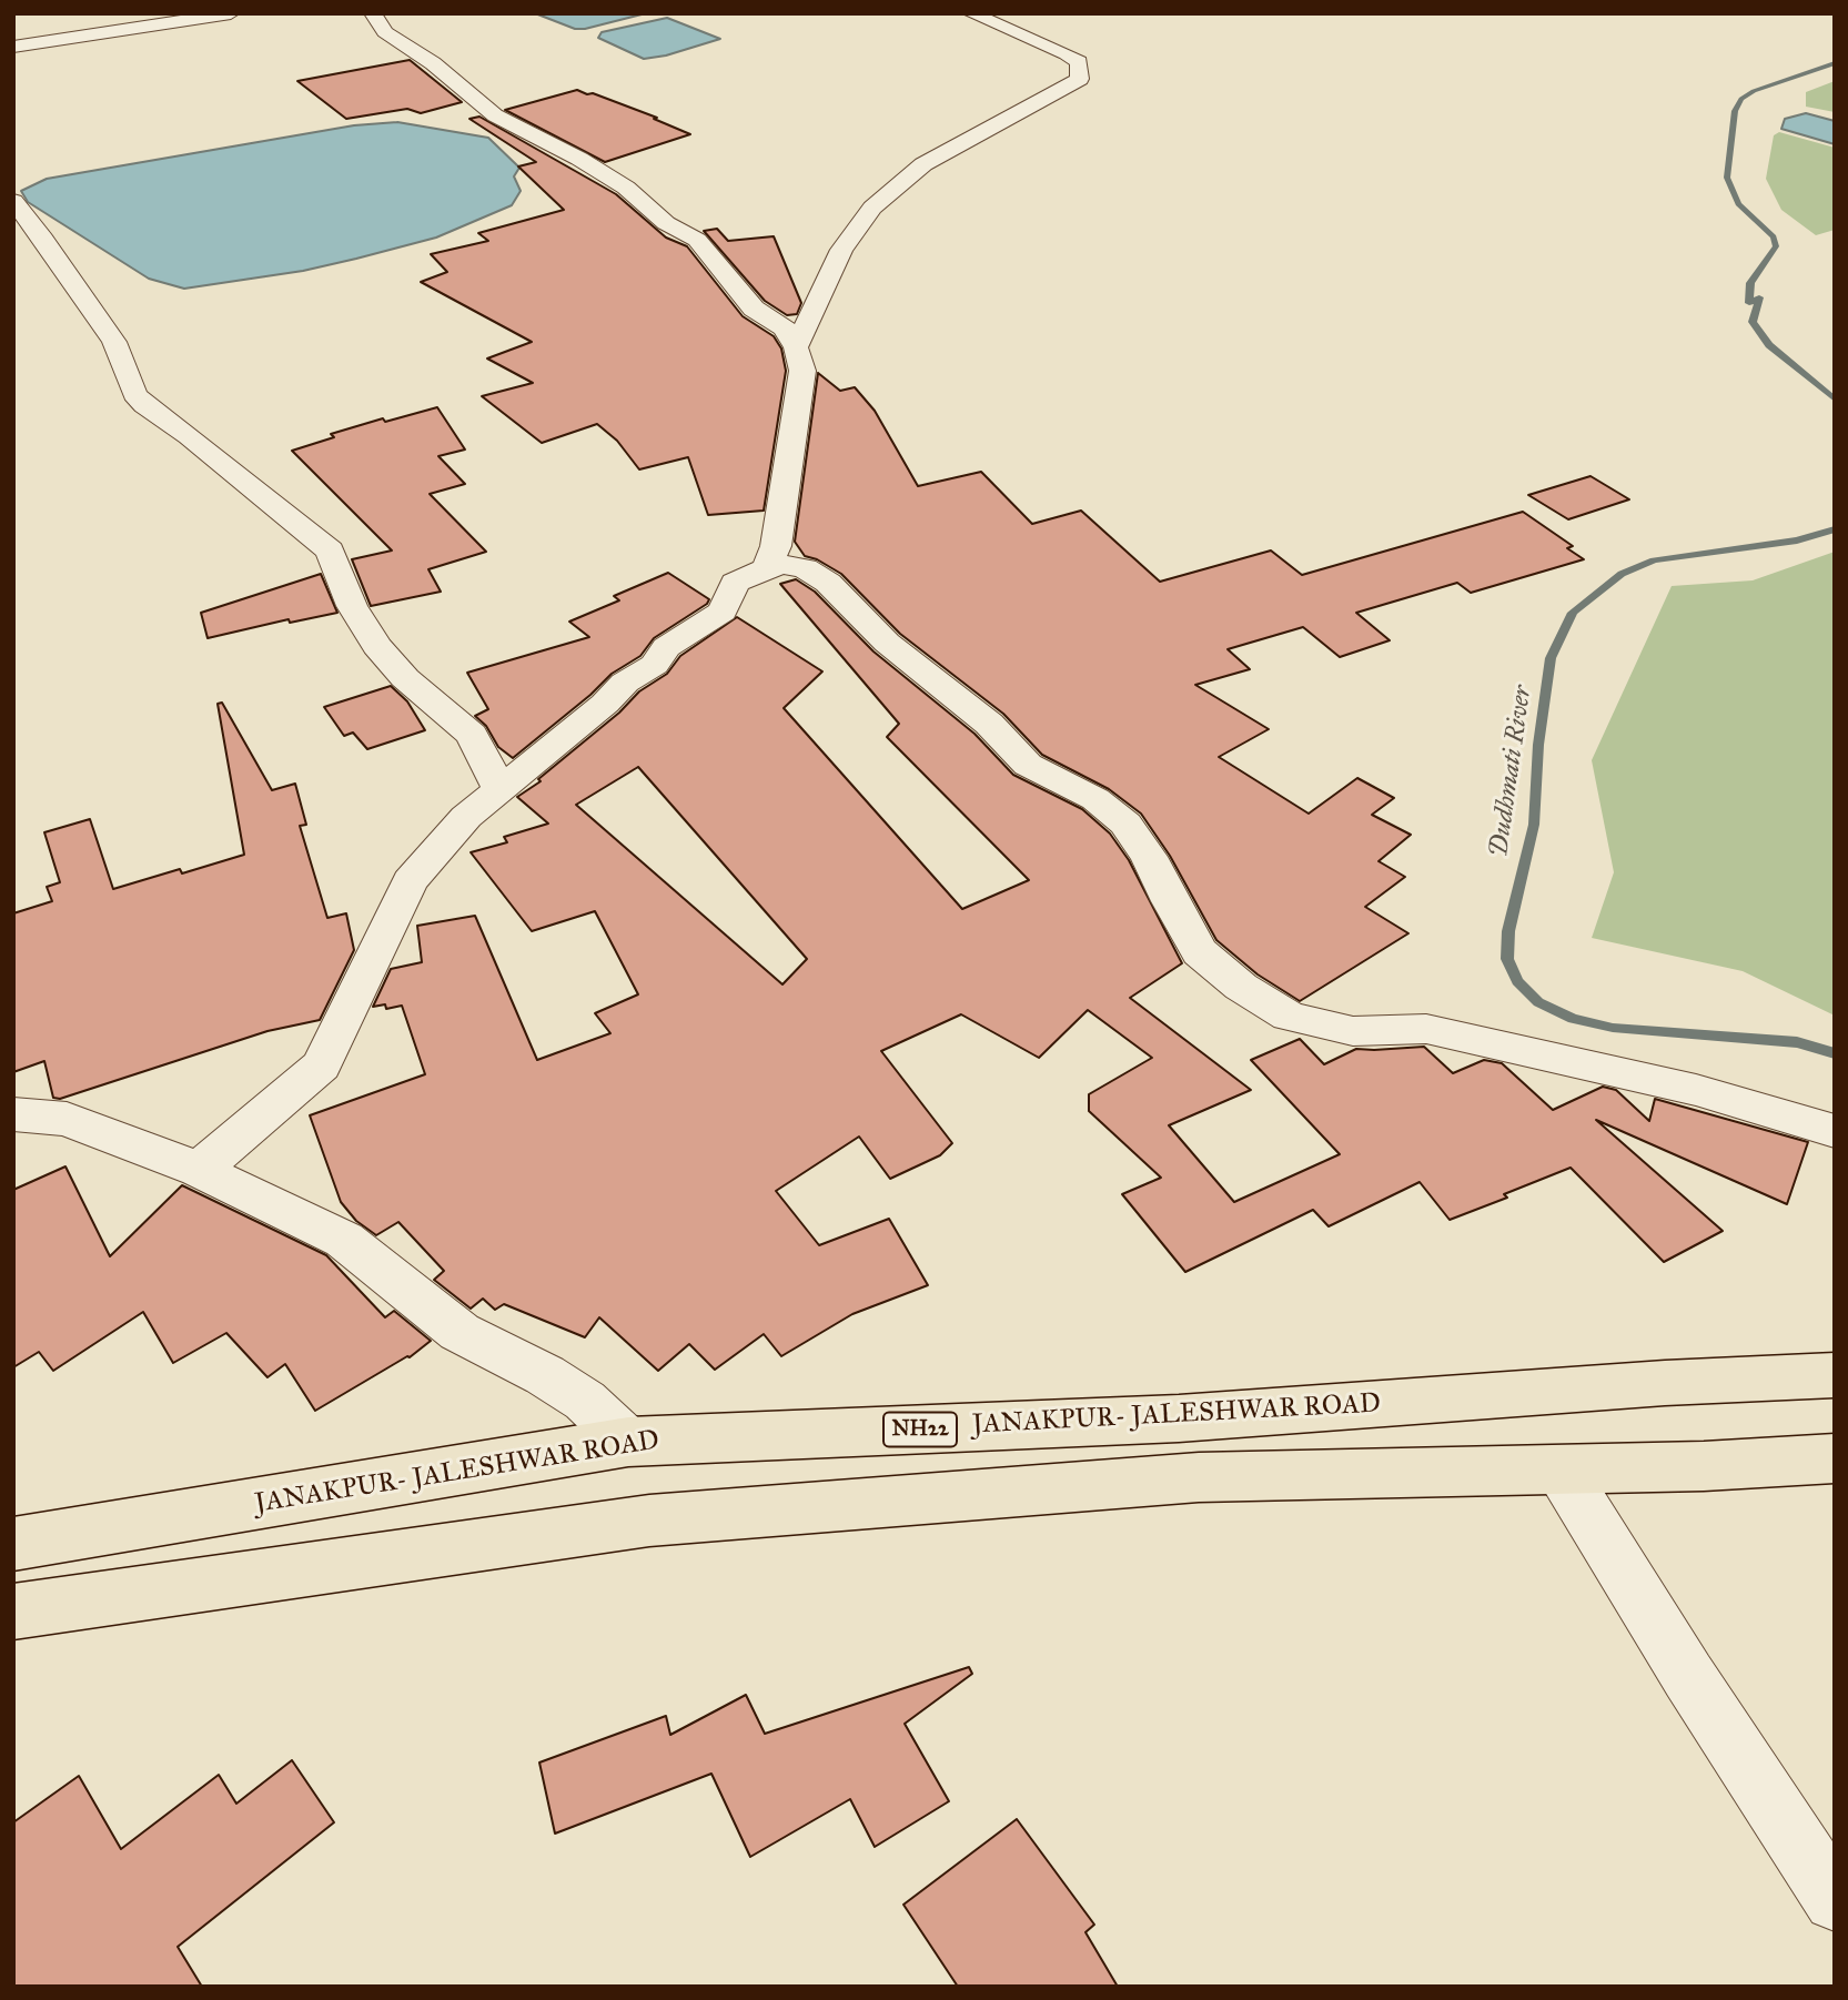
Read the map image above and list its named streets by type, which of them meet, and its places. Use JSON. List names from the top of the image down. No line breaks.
{"streets":{"highway":["JANAKPUR- JALESHWAR ROAD","NH22"]},"water":["Dudhmati River"]}
